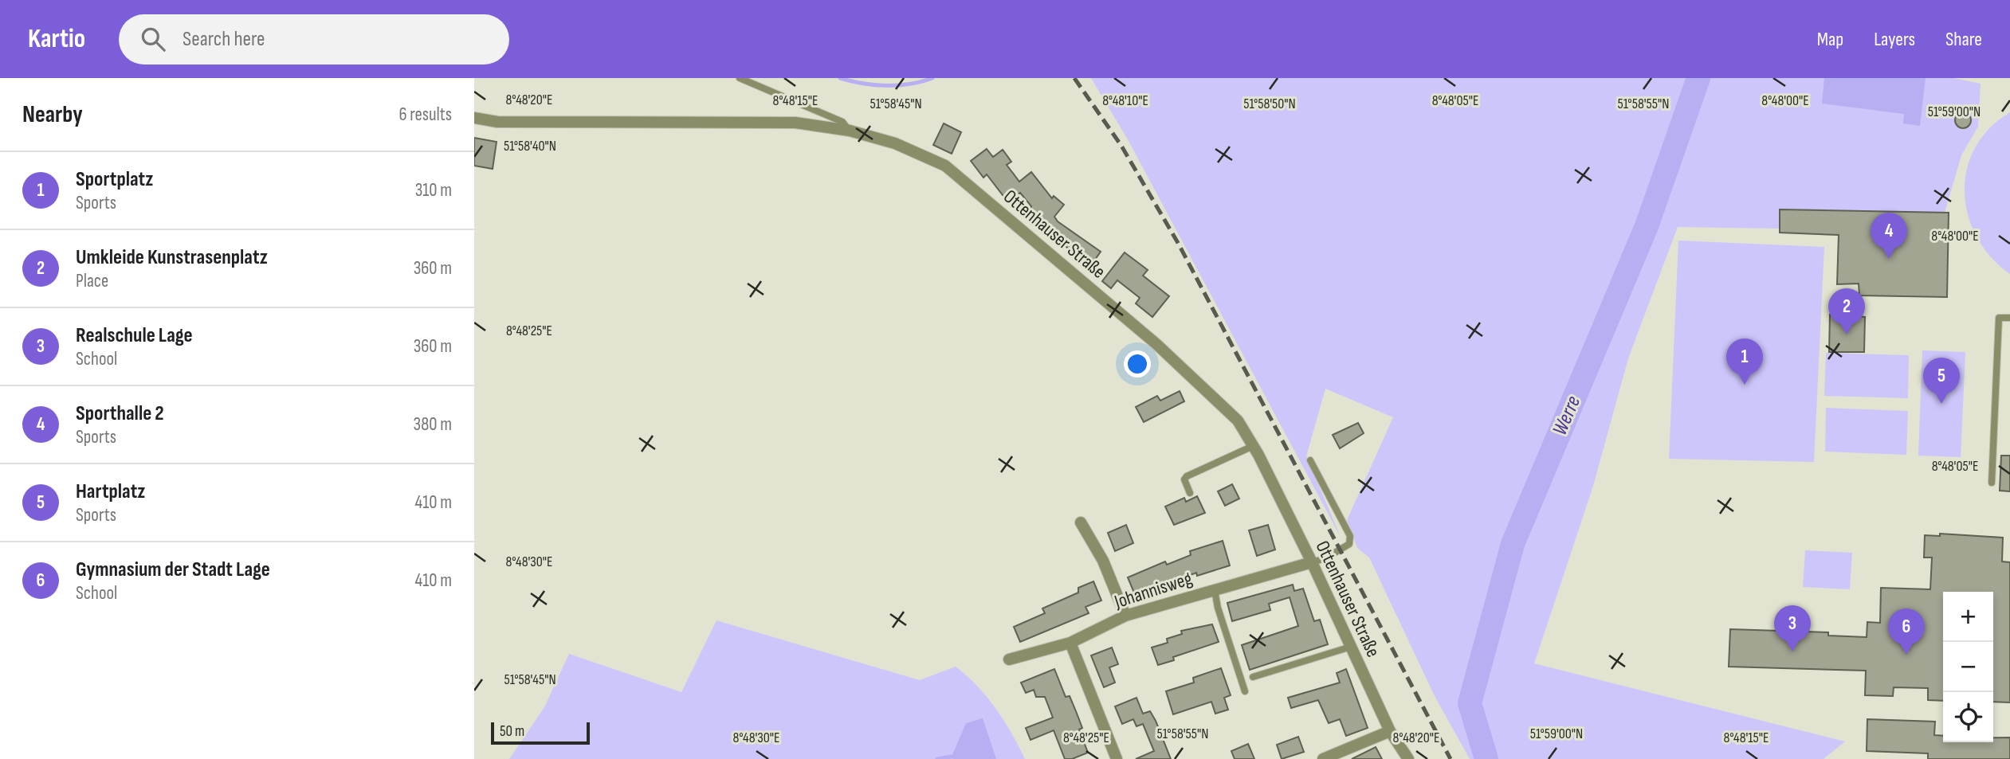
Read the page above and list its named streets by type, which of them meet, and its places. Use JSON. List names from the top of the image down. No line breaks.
{"streets":{"street":["Ottenhauser Straße","Johannisweg"]},"crossings":[["Ottenhauser Straße","Johannisweg"]],"water":["Werre"],"scale_bar":"50 m","page":{"header":"Kartio","search":"Search here","nav":["Map","Layers","Share"],"heading":["Nearby","6 results"],"list":[{"mark":"1","name":"Sportplatz","note":"Sports","value":"310 m"},{"mark":"2","name":"Umkleide Kunstrasenplatz","note":"Place","value":"360 m"},{"mark":"3","name":"Realschule Lage","note":"School","value":"360 m"},{"mark":"4","name":"Sporthalle 2","note":"Sports","value":"380 m"},{"mark":"5","name":"Hartplatz","note":"Sports","value":"410 m"},{"mark":"6","name":"Gymnasium der Stadt Lage","note":"School","value":"410 m"}],"pins":["4","2","1","5","3","6"],"map_buttons":["+","−"],"scale":"50 m"},"coordinates":["8°48'20\"E","8°48'15\"E","8°48'10\"E","8°48'05\"E","8°48'00\"E","51°58'45\"N","51°58'50\"N","51°58'55\"N","51°59'00\"N","51°58'40\"N","8°48'25\"E","8°48'30\"E"]}
